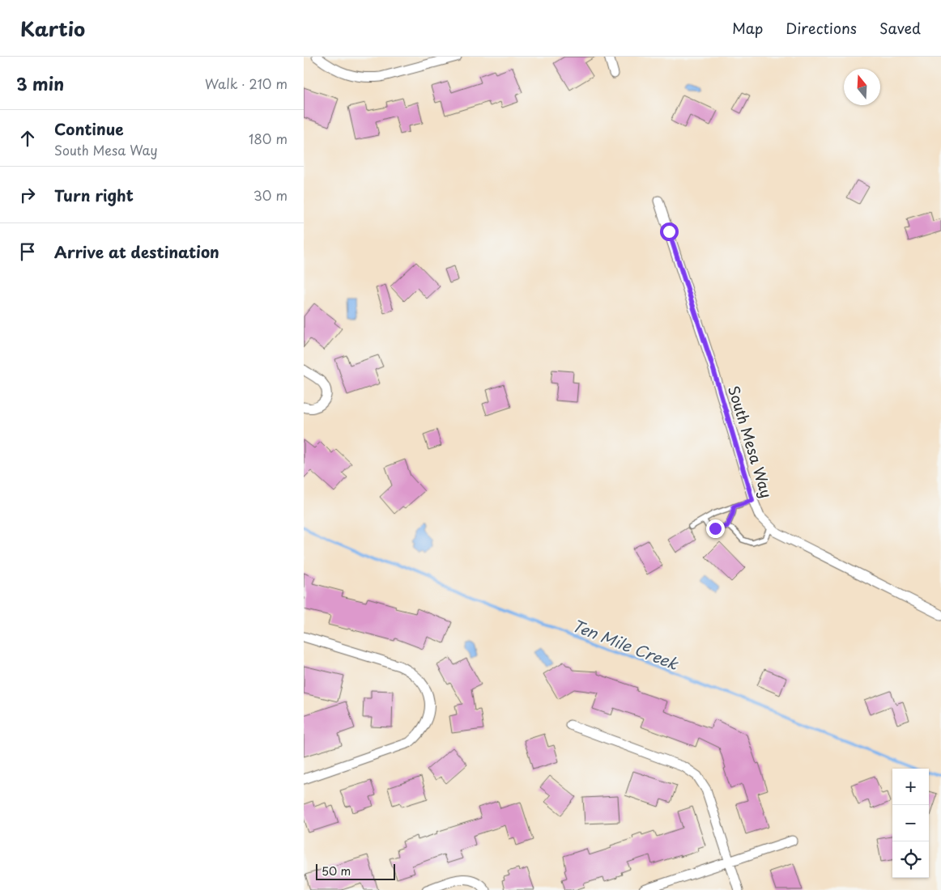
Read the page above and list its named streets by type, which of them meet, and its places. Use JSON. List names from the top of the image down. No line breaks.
{"streets":{"street":["South Mesa Way"]},"water":["Ten Mile Creek"],"scale_bar":"50 m","north":"top","page":{"header":"Kartio","nav":["Map","Directions","Saved"],"heading":["3 min","Walk · 210 m"],"list":[["Continue","South Mesa Way","180 m"],["Turn right","30 m"],"Arrive at destination"],"map_buttons":["+","−"],"scale":"50 m"}}
